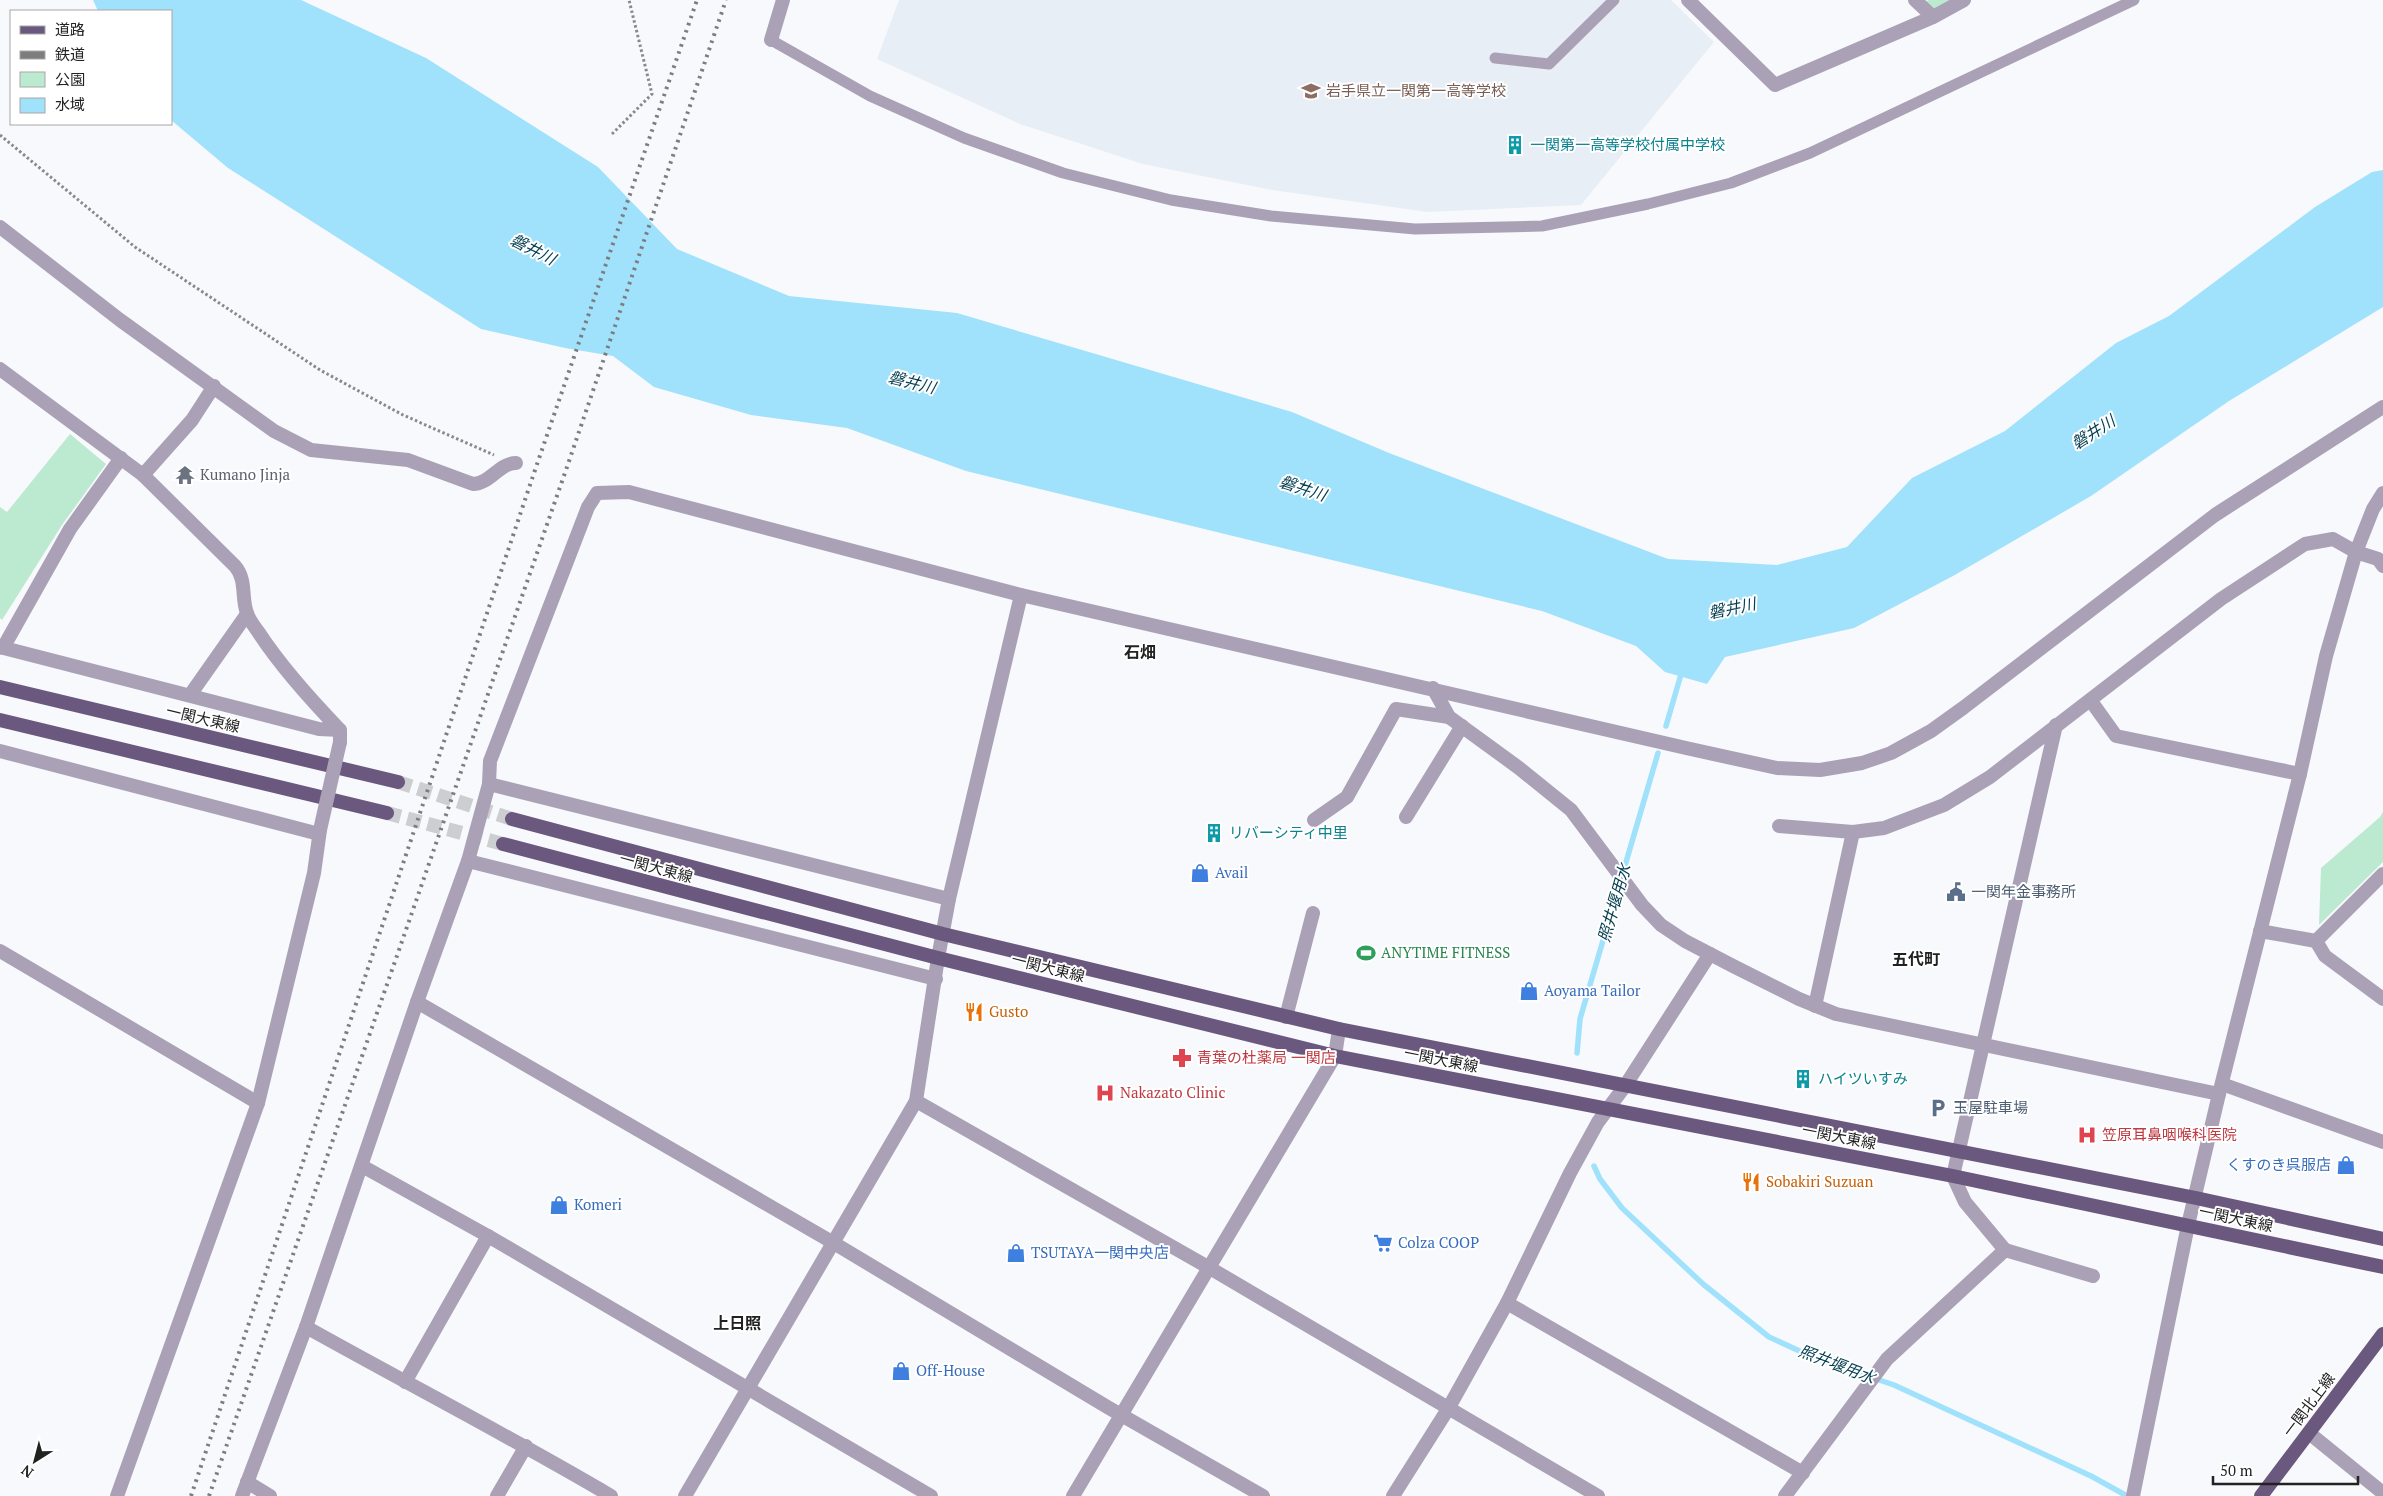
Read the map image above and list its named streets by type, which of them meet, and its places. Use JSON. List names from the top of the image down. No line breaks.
{"streets":{"main road":["一関大東線","一関北上線"]},"districts":["石畑","五代町","上日照"],"water":["磐井川","照井堰用水"],"places":{"school or university":["岩手県立一関第一高等学校"],"building":["一関第一高等学校付属中学校","リバーシティ中里","ハイツいすみ"],"temple":["Kumano Jinja"],"shop":["Avail","Aoyama Tailor","くすのき呉服店","Komeri","TSUTAYA一関中央店","Off-House"],"public building":["一関年金事務所"],"sports":["ANYTIME FITNESS"],"restaurant":["Gusto","Sobakiri Suzuan"],"pharmacy":["青葉の杜薬局 一関店"],"hospital":["Nakazato Clinic","笠原耳鼻咽喉科医院"],"parking":["玉屋駐車場"],"supermarket":["Colza COOP"]},"legend":["道路","鉄道","公園","水域"],"scale_bar":"50 m","north":"bottom left"}
